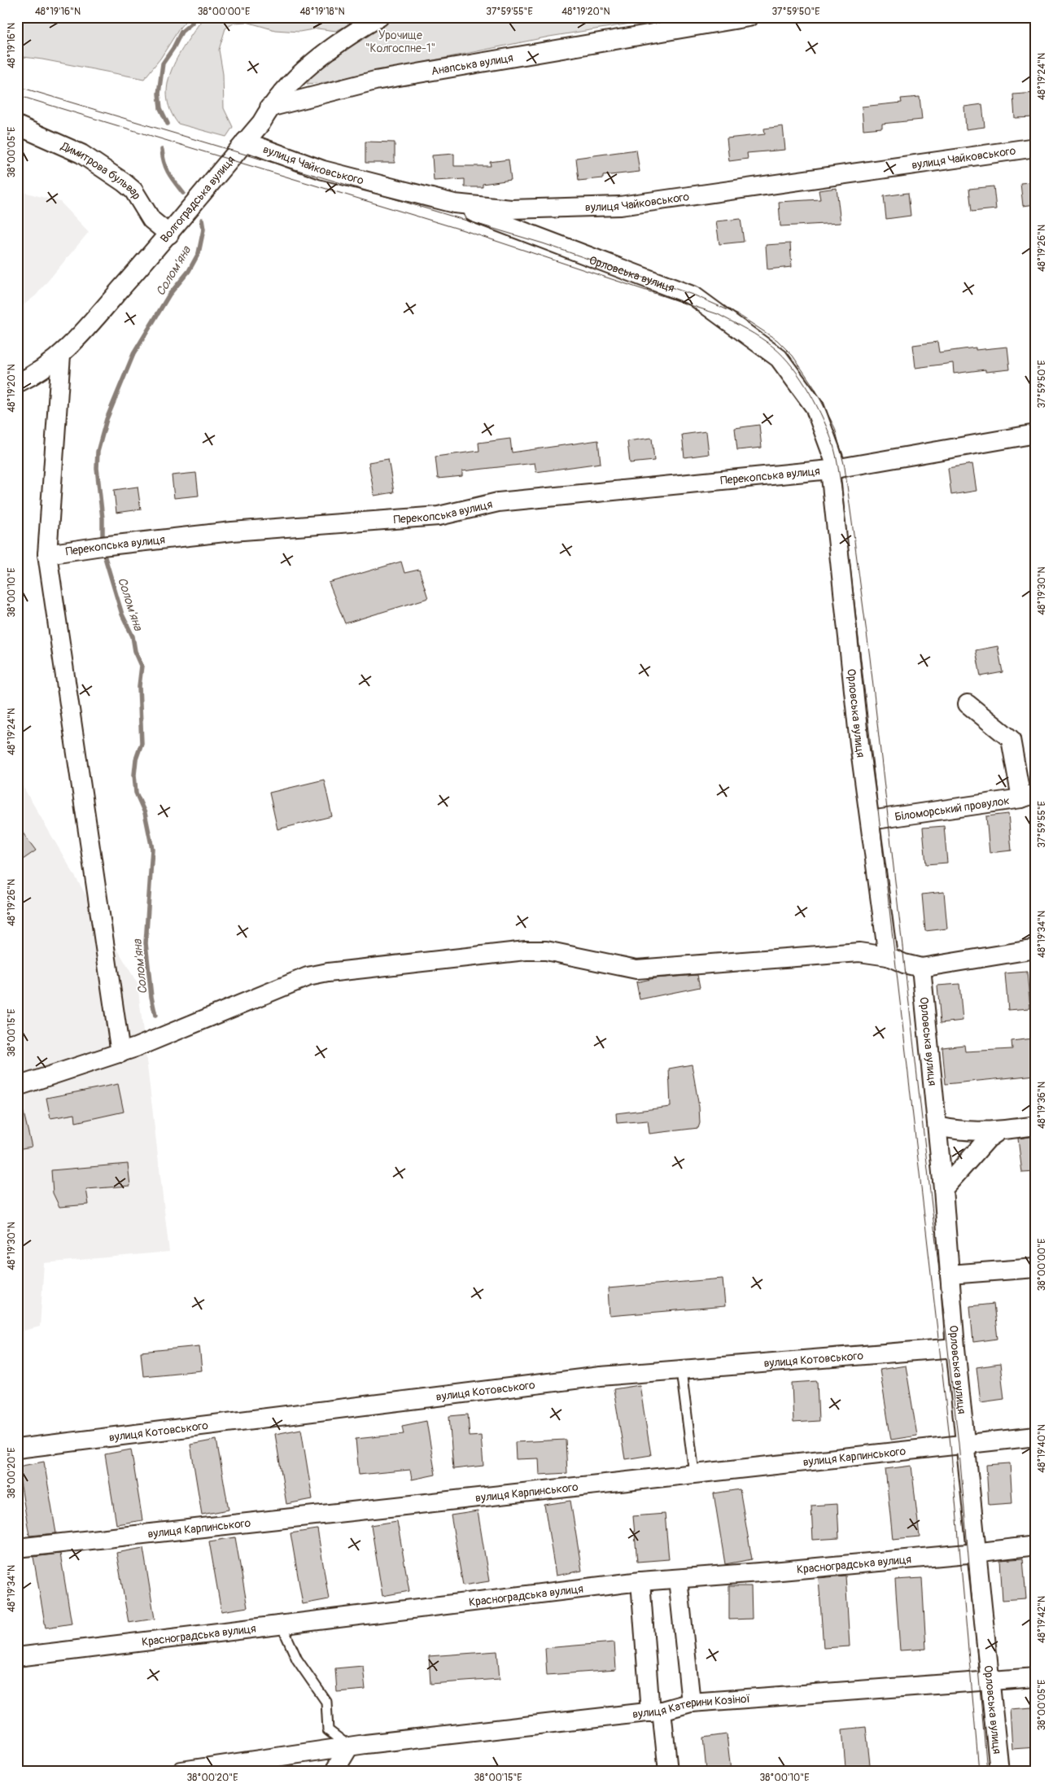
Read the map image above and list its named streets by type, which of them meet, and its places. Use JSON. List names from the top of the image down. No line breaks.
{"streets":{"street":["Анапська вулиця","вулиця Чайковського","Димитрова бульвар","Волгоградська вулиця","Орловська вулиця","Перекопська вулиця","Біломорський провулок","вулиця Котовського","вулиця Карпинського","Красноградська вулиця","вулиця Катерини Козіної"]},"crossings":[["Анапська вулиця","Волгоградська вулиця"],["вулиця Чайковського","Волгоградська вулиця"],["вулиця Чайковського","Орловська вулиця"],["Димитрова бульвар","Волгоградська вулиця"],["Орловська вулиця","Перекопська вулиця"],["Орловська вулиця","Біломорський провулок"],["Орловська вулиця","вулиця Котовського"],["Орловська вулиця","вулиця Карпинського"],["Орловська вулиця","Красноградська вулиця"],["Орловська вулиця","вулиця Катерини Козіної"]],"water":["Солом'яна"],"parks":["Урочище \"Колгоспне-1\""],"coordinates":["48°19'16\"N","38°00'00\"E","48°19'18\"N","37°59'55\"E","48°19'20\"N","37°59'50\"E","48°19'24\"N","38°00'05\"E","48°19'26\"N","48°19'30\"N","38°00'10\"E","48°19'34\"N","38°00'15\"E","48°19'36\"N","48°19'40\"N","38°00'20\"E","48°19'42\"N"]}
